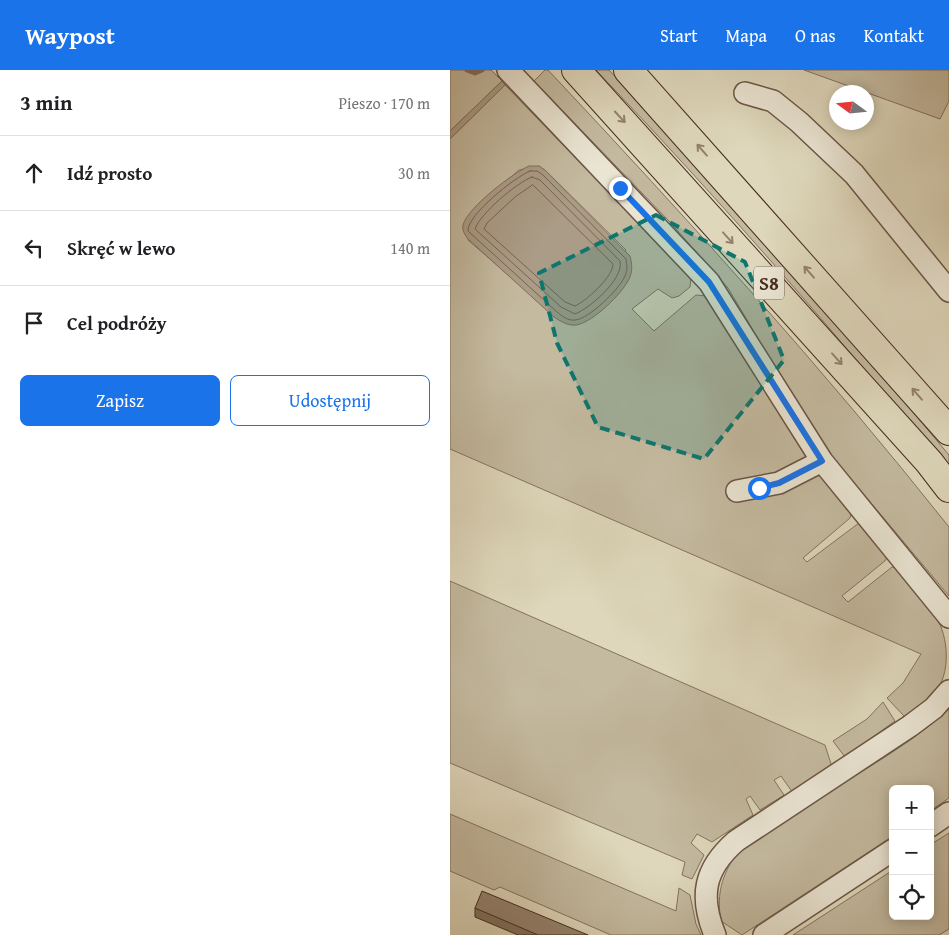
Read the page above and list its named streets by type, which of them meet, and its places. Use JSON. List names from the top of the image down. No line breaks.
{"streets":{"highway":["S8"]},"north":"left","page":{"header":"Waypost","nav":["Start","Mapa","O nas","Kontakt"],"heading":["3 min","Pieszo · 170 m"],"list":[["Idź prosto","30 m"],["Skręć w lewo","140 m"],"Cel podróży"],"buttons":["Zapisz","Udostępnij"],"map_buttons":["+","−"]}}
